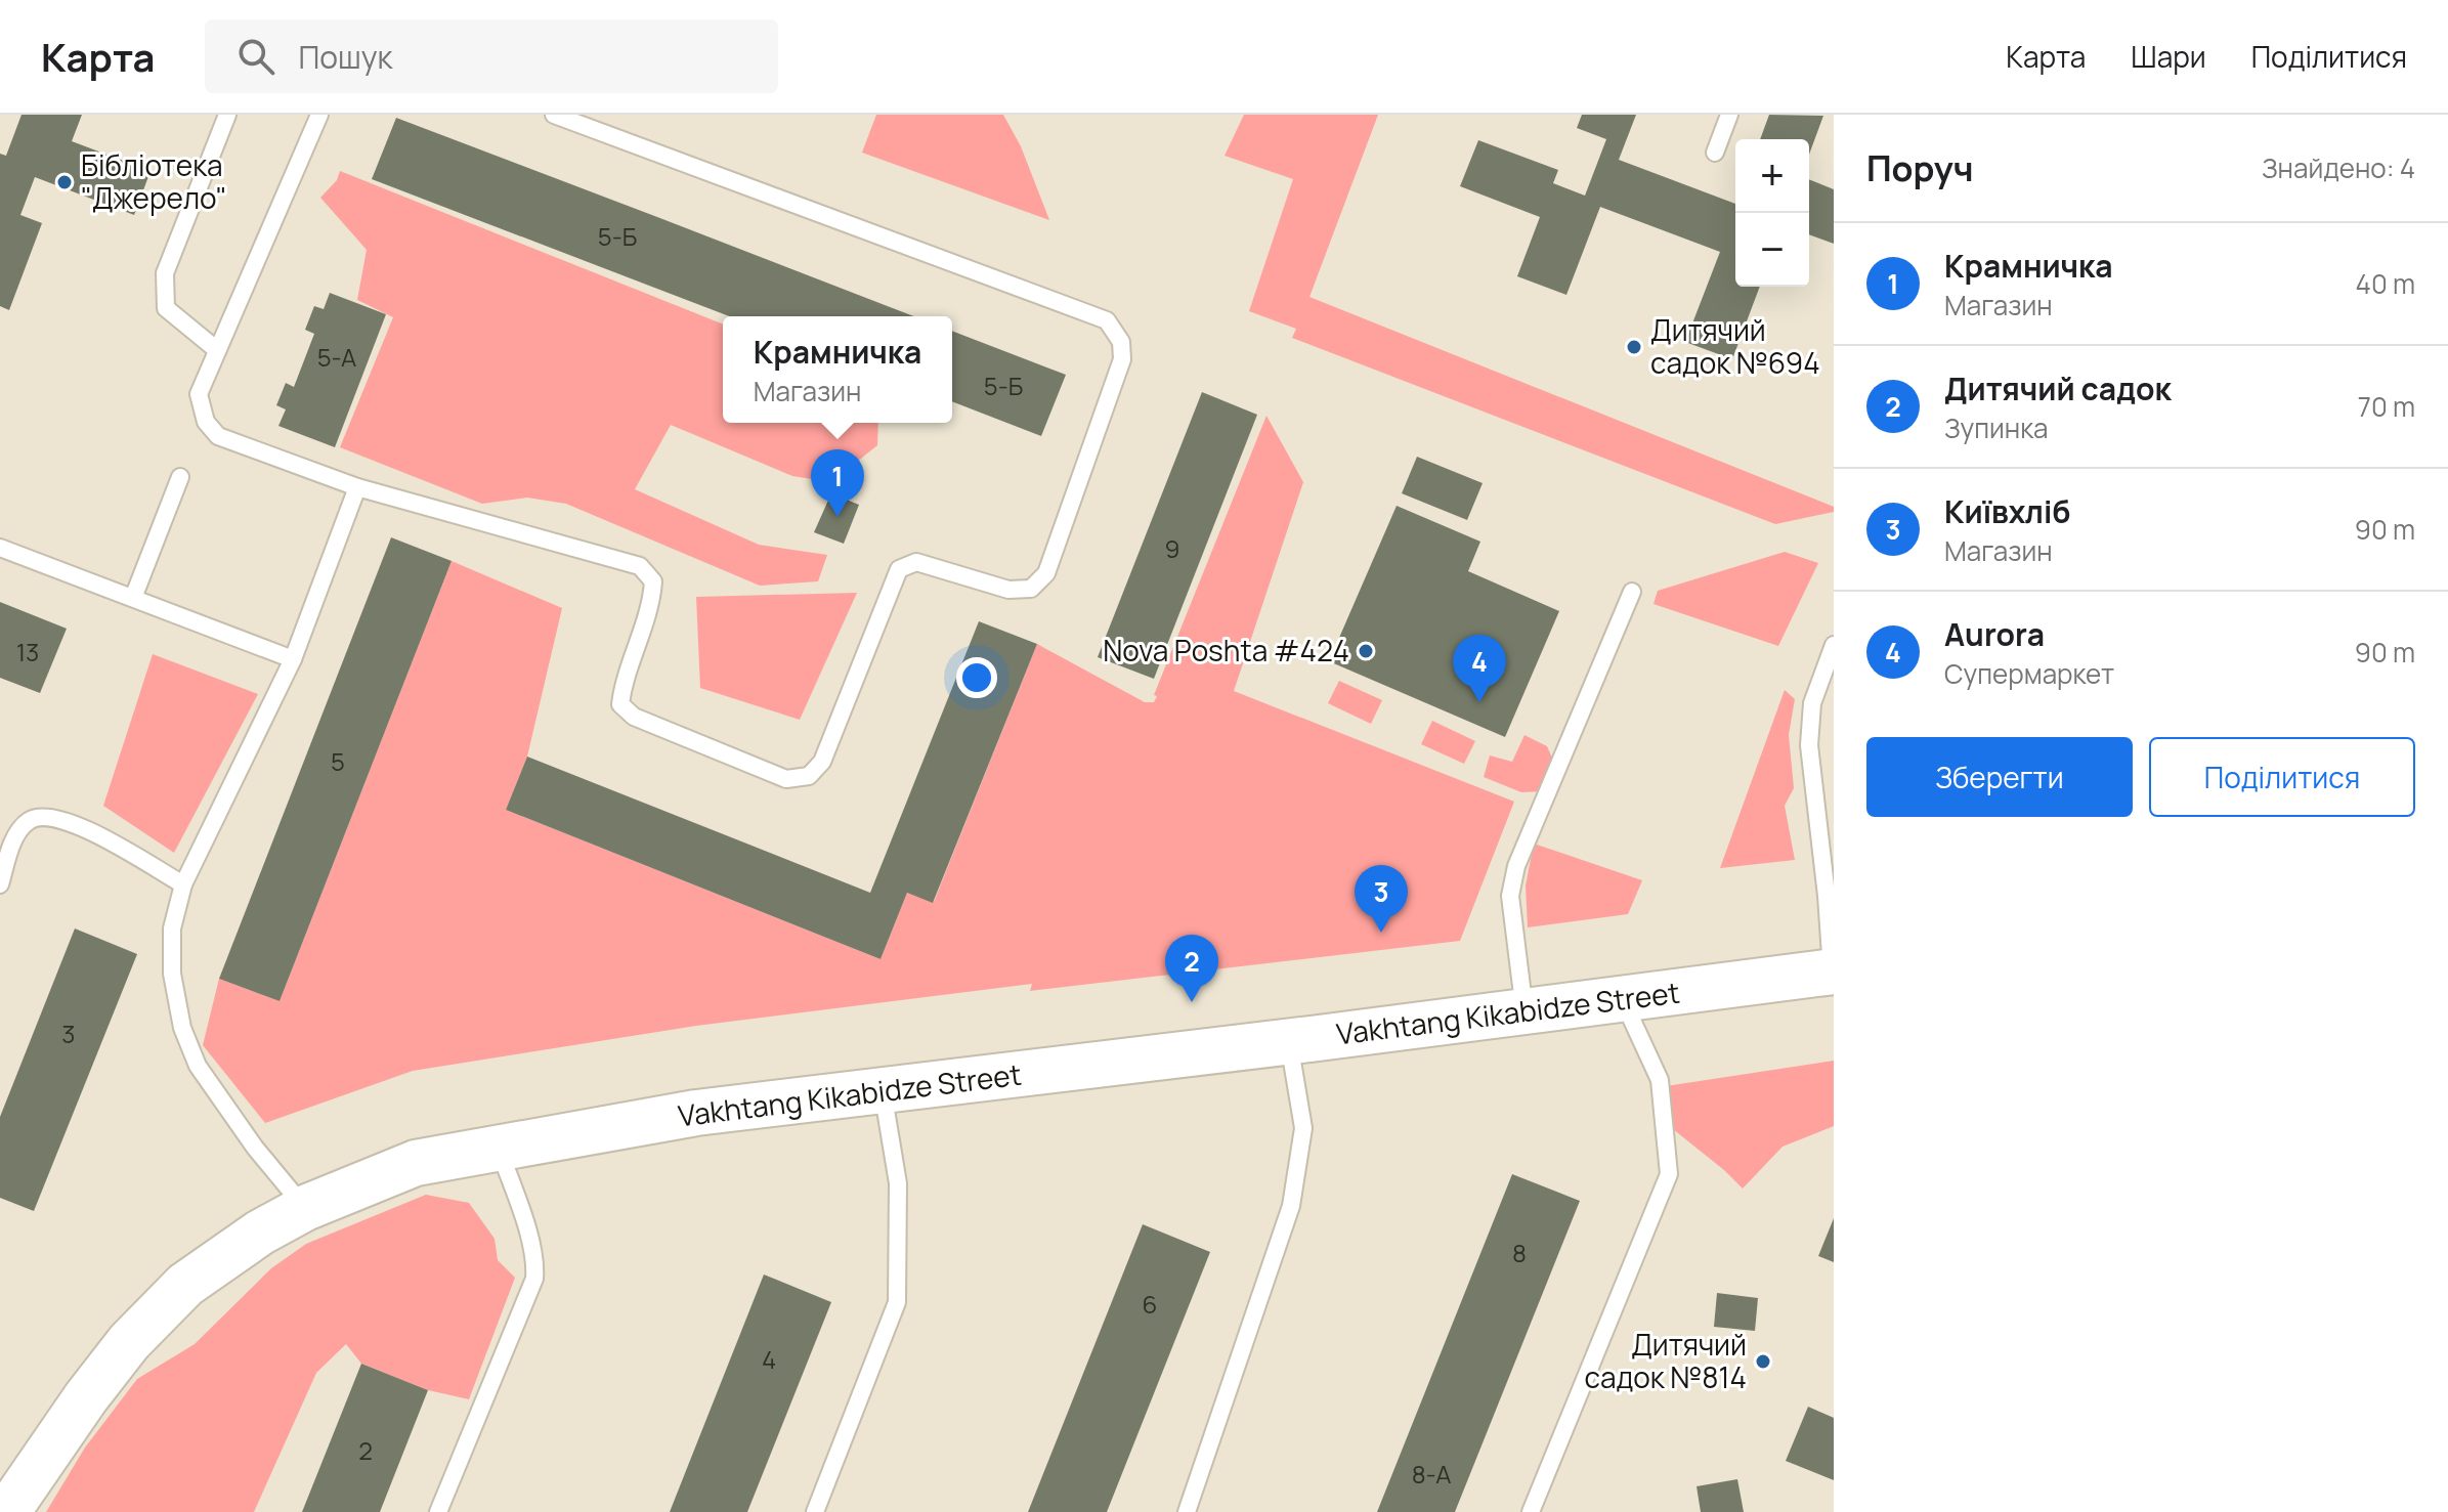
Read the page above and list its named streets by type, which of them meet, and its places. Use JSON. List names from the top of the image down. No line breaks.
{"streets":{"street":["Vakhtang Kikabidze Street"]},"places":["Бібліотека \"Джерело\"","Дитячий садок №694","Nova Poshta #424","Дитячий садок №814"],"house_numbers":["5-Б","5-А","5-Б","9","13","5","3","8","6","4","2","8-А"],"page":{"header":"Карта","search":"Пошук","nav":["Карта","Шари","Поділитися"],"heading":["Поруч","Знайдено: 4"],"map_buttons":["+","−"],"list":[{"mark":"1","name":"Крамничка","note":"Магазин","value":"40 m"},{"mark":"2","name":"Дитячий садок","note":"Зупинка","value":"70 m"},{"mark":"3","name":"Київхліб","note":"Магазин","value":"90 m"},{"mark":"4","name":"Aurora","note":"Супермаркет","value":"90 m"}],"popup":["Крамничка","Магазин"],"pins":["1","4","3","2"],"buttons":["Зберегти","Поділитися"]}}
